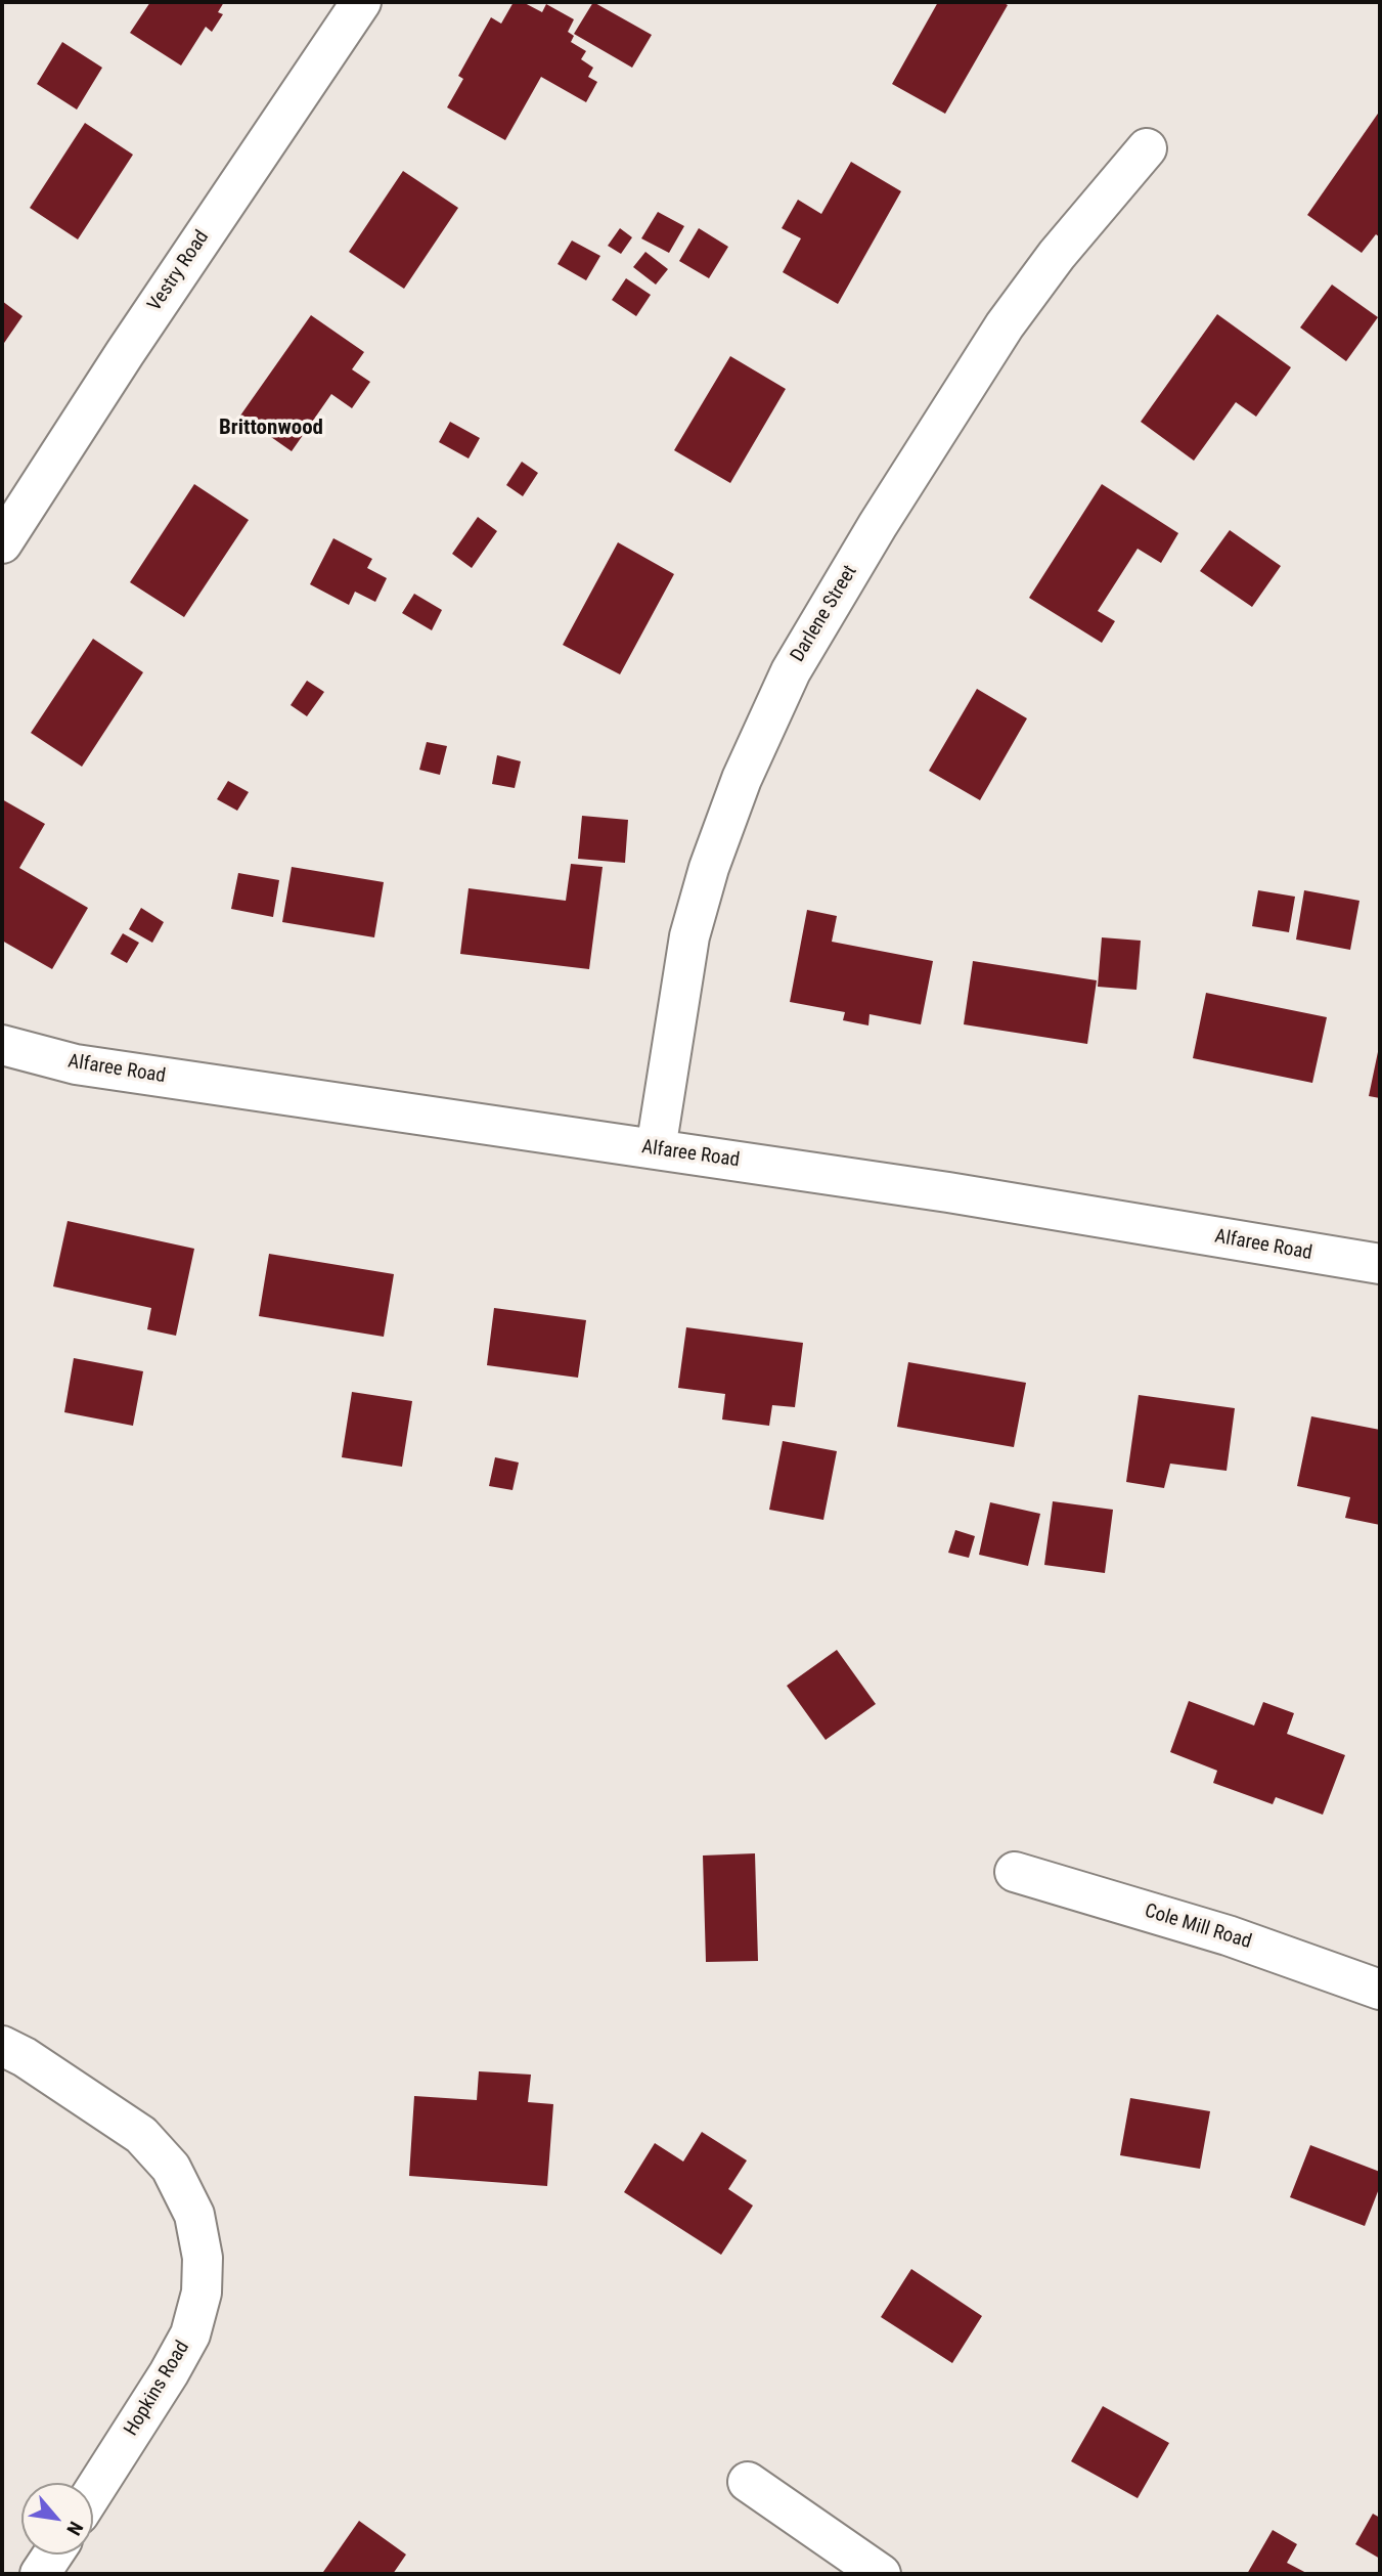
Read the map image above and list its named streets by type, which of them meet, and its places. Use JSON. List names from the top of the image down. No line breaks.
{"streets":{"street":["Vestry Road","Darlene Street","Alfaree Road","Cole Mill Road","Hopkins Road"]},"crossings":[["Darlene Street","Alfaree Road"]],"districts":["Brittonwood"],"north":"bottom right"}
